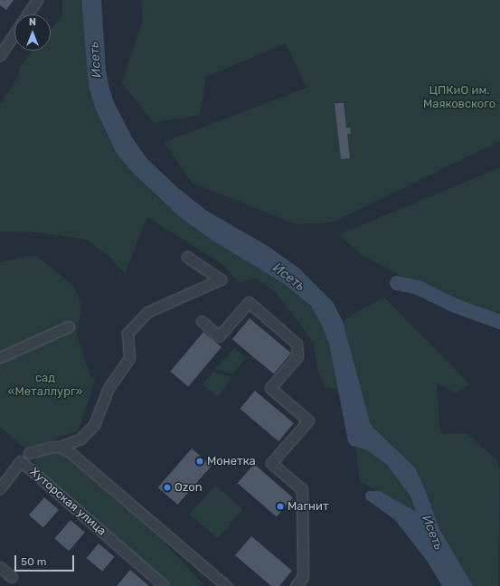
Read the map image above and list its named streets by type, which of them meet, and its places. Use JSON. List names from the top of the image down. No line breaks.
{"streets":{"street":["Хуторская улица"]},"water":["Исеть"],"parks":["ЦПКиО им. Маяковского","сад «Металлург»"],"places":["Монетка","Ozon","Магнит"],"scale_bar":"50 m","north":"top"}
